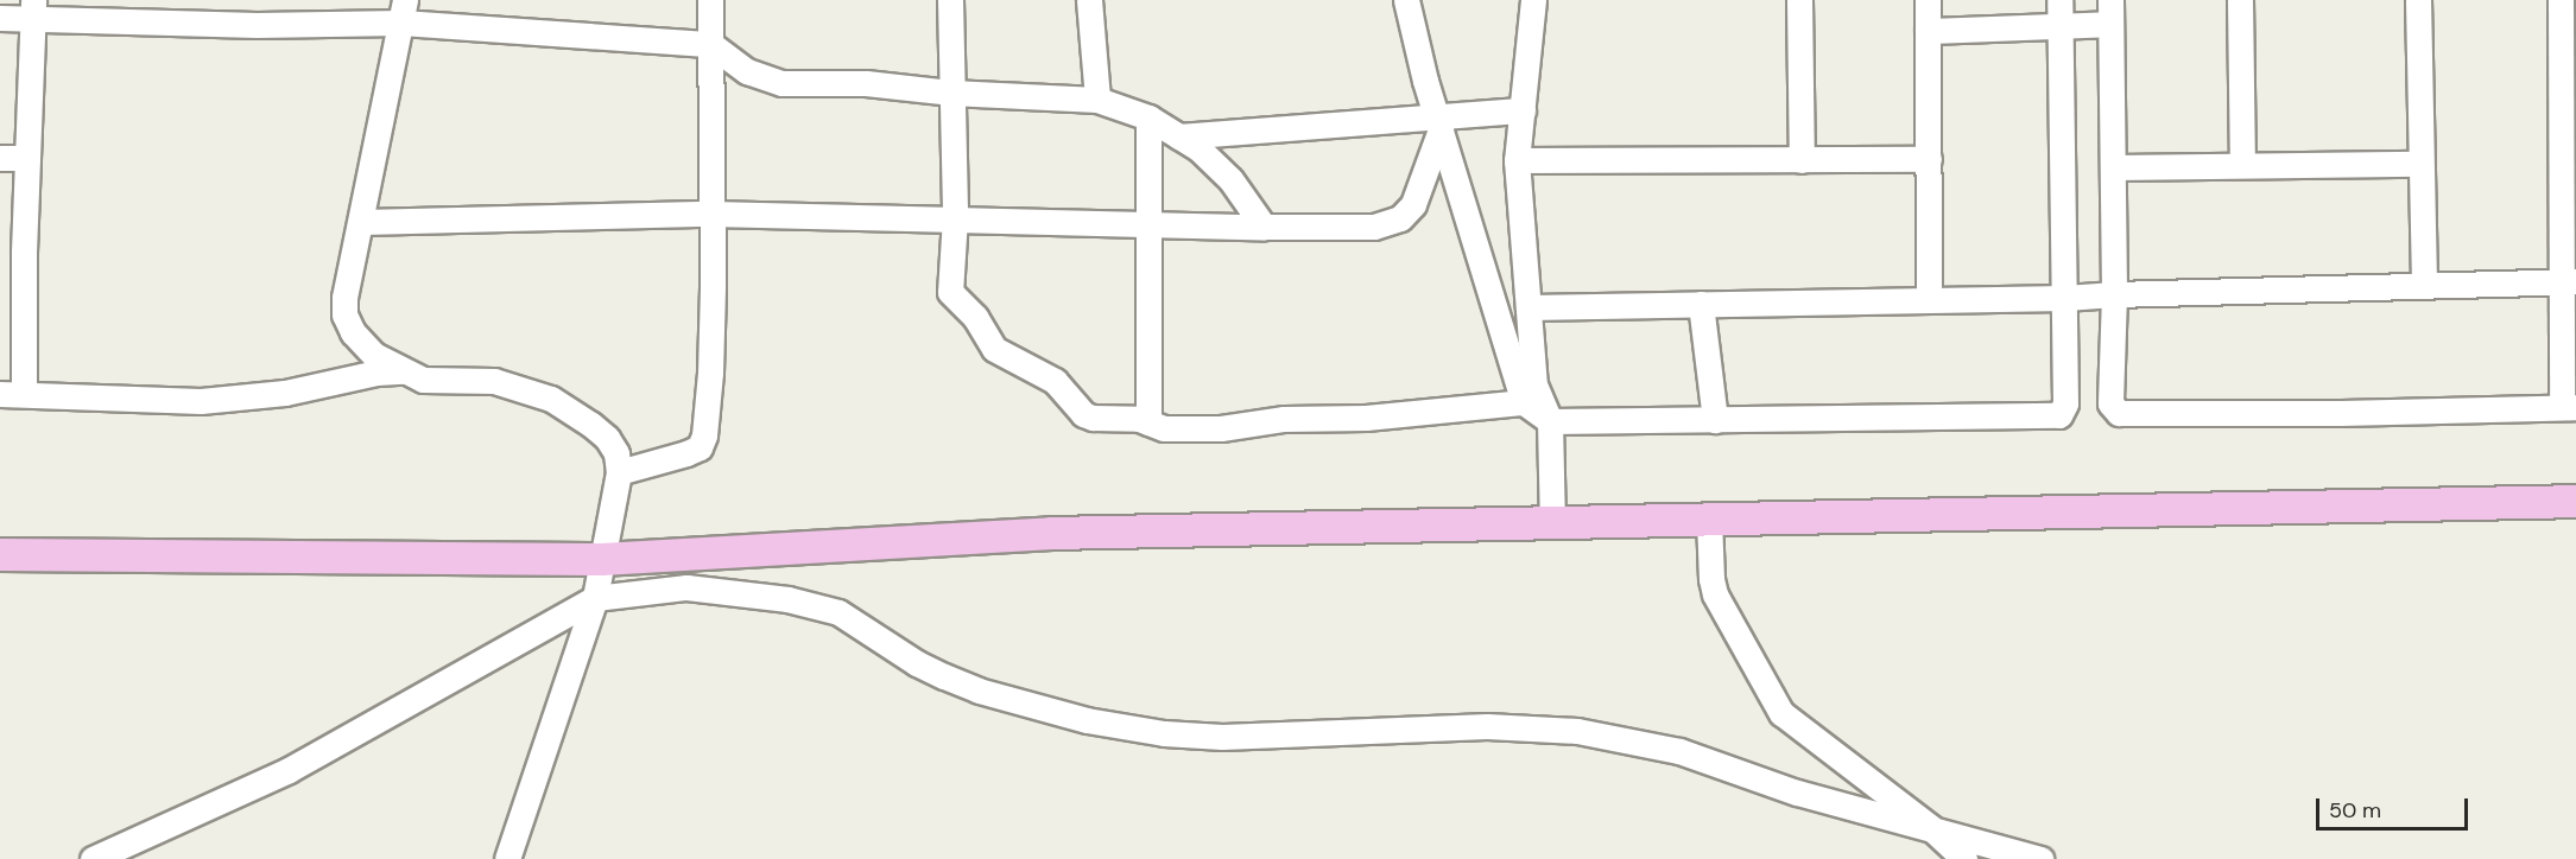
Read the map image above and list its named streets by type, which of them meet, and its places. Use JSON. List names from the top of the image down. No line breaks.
{"scale_bar":"50 m"}
